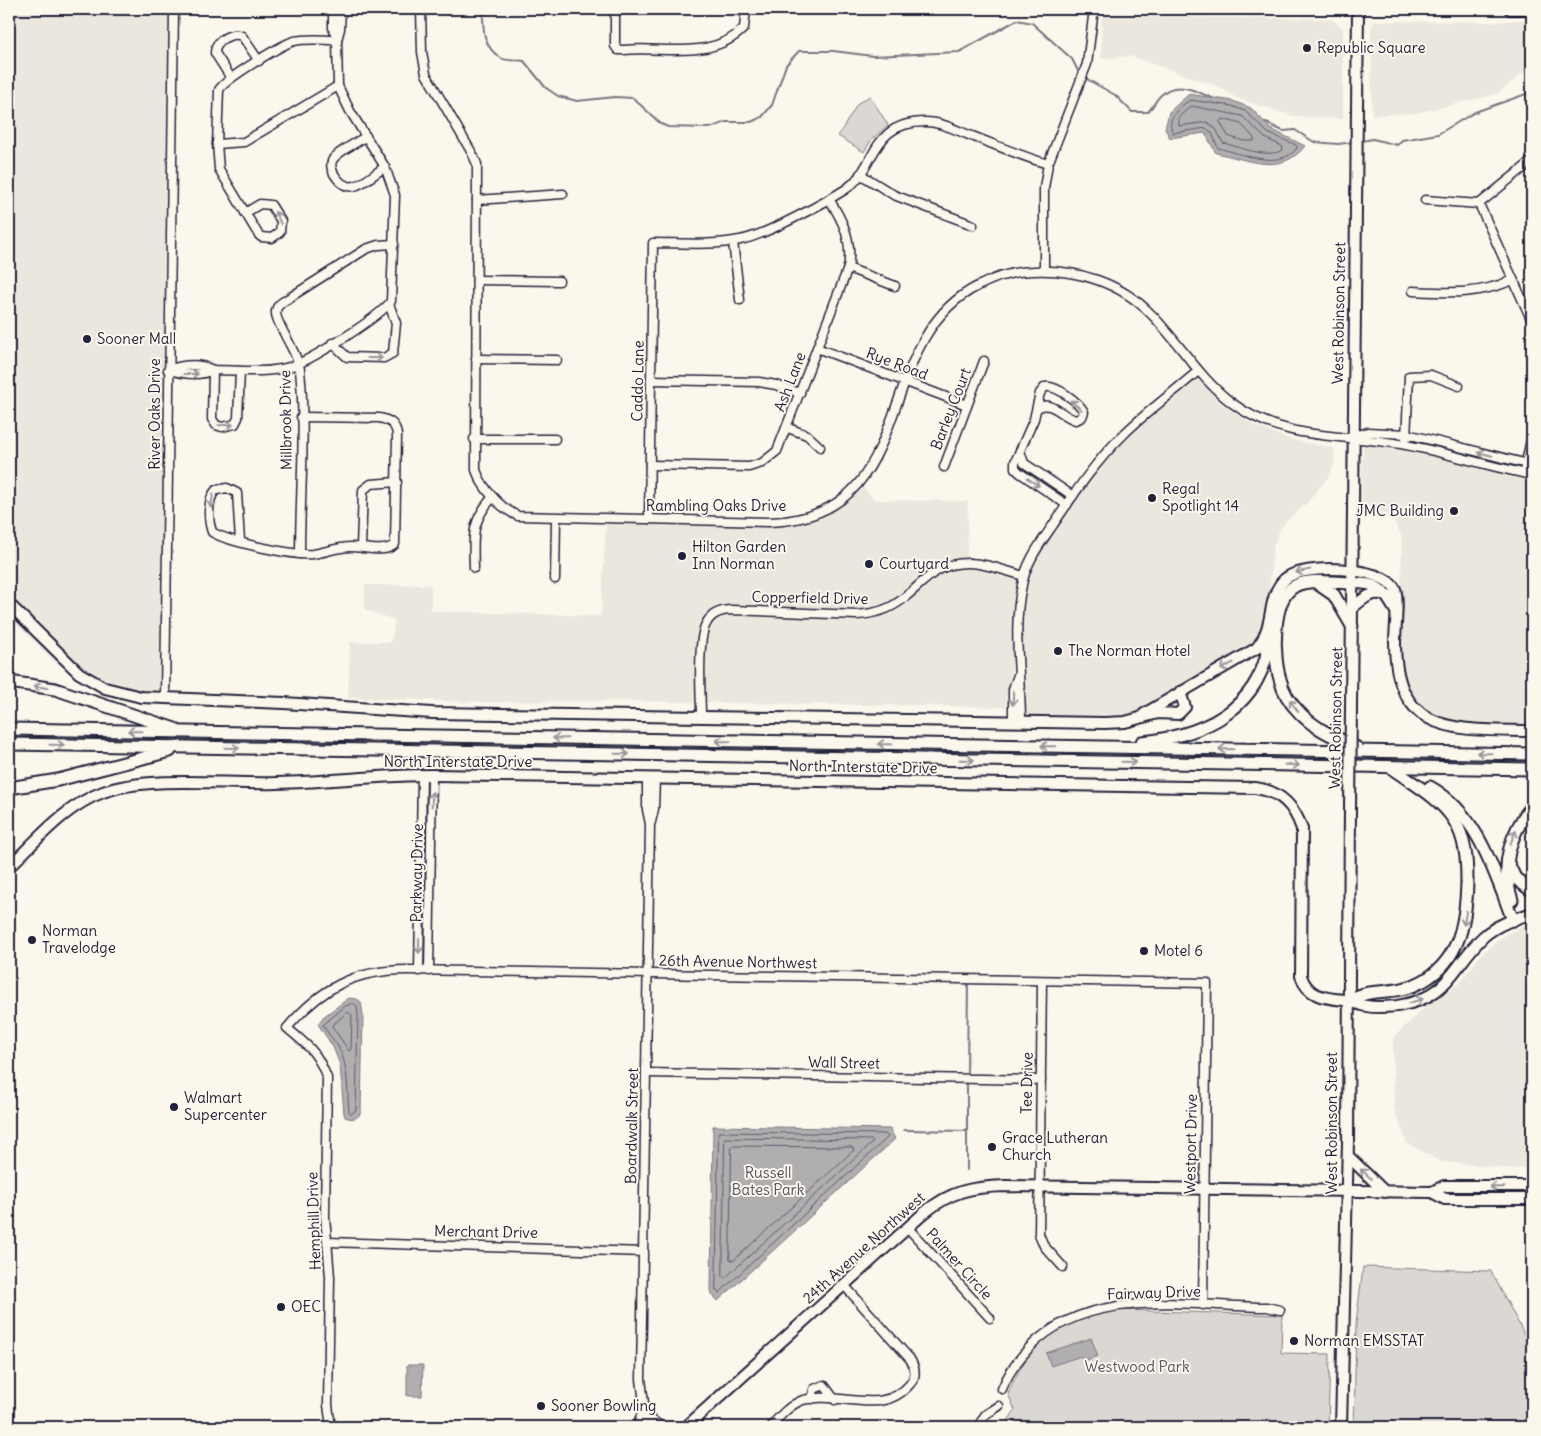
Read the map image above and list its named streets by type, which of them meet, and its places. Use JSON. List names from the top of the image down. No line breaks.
{"streets":{"main road":["West Robinson Street","North Interstate Drive","24th Avenue Northwest"],"street":["Rye Road","Caddo Lane","Ash Lane","Barley Court","River Oaks Drive","Millbrook Drive","Rambling Oaks Drive","Copperfield Drive","Parkway Drive","26th Avenue Northwest","Wall Street","Tee Drive","Boardwalk Street","Westport Drive","Hemphill Drive","Merchant Drive","Palmer Circle","Fairway Drive"]},"crossings":[["West Robinson Street","Rambling Oaks Drive"],["West Robinson Street","North Interstate Drive"],["West Robinson Street","24th Avenue Northwest"],["Rye Road","Ash Lane"],["Rye Road","Barley Court"],["Rye Road","Rambling Oaks Drive"],["Caddo Lane","Ash Lane"],["Caddo Lane","Rambling Oaks Drive"],["North Interstate Drive","Parkway Drive"],["North Interstate Drive","Boardwalk Street"],["Parkway Drive","26th Avenue Northwest"],["26th Avenue Northwest","Tee Drive"],["26th Avenue Northwest","Boardwalk Street"],["26th Avenue Northwest","Westport Drive"],["26th Avenue Northwest","Hemphill Drive"],["Wall Street","Tee Drive"],["Wall Street","Boardwalk Street"],["Tee Drive","24th Avenue Northwest"],["Boardwalk Street","Merchant Drive"],["Westport Drive","24th Avenue Northwest"],["Westport Drive","Fairway Drive"],["Hemphill Drive","Merchant Drive"],["24th Avenue Northwest","Palmer Circle"]],"parks":["Russell Bates Park","Westwood Park"],"places":["Republic Square","Sooner Mall","Regal Spotlight 14","JMC Building","Hilton Garden Inn Norman","Courtyard","The Norman Hotel","Norman Travelodge","Motel 6","Walmart Supercenter","Grace Lutheran Church","OEC","Norman EMSSTAT","Sooner Bowling"]}
